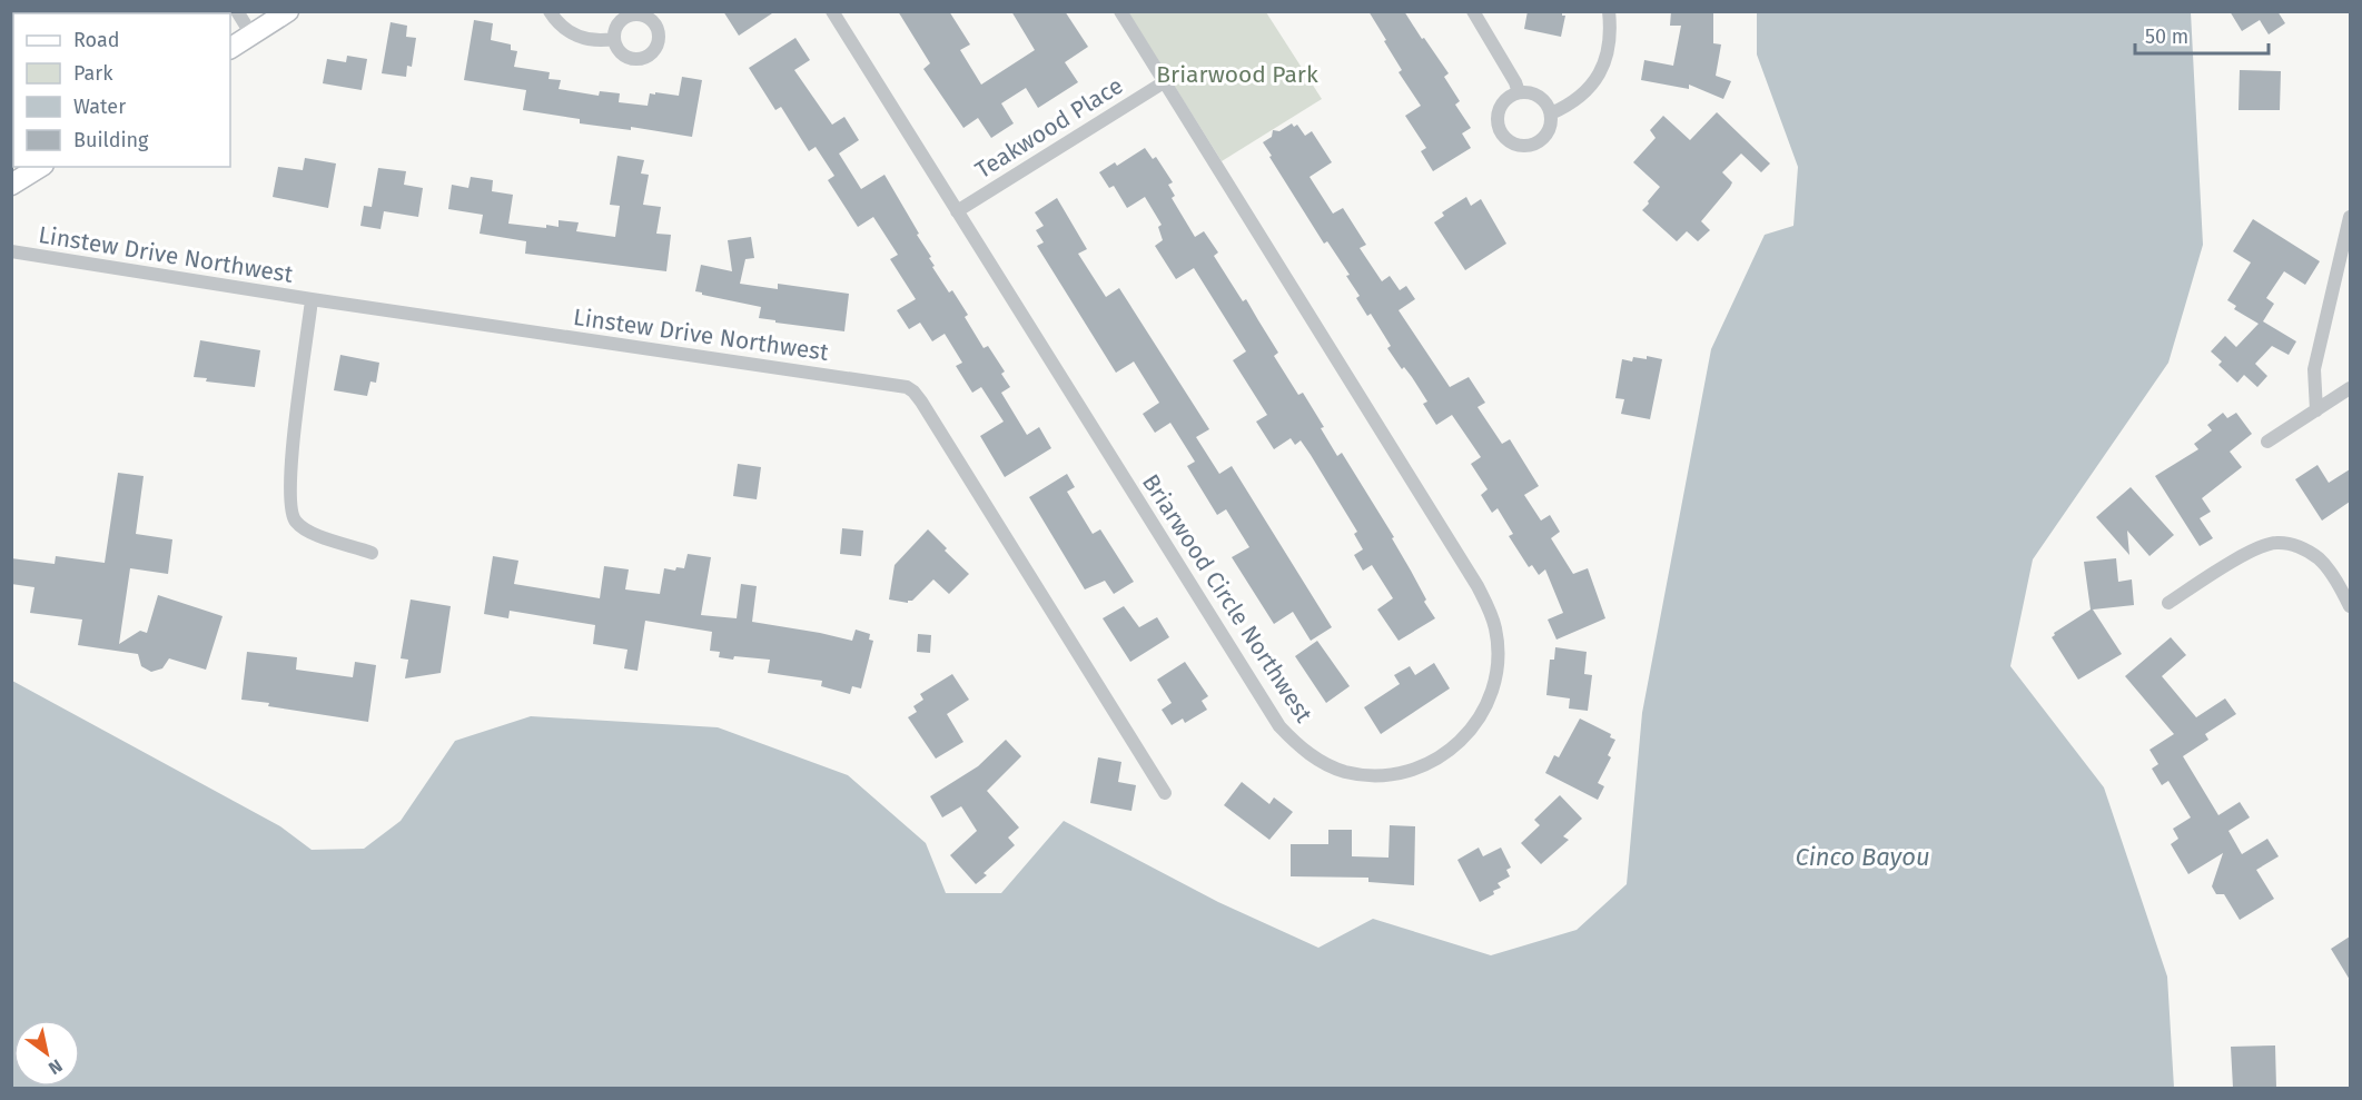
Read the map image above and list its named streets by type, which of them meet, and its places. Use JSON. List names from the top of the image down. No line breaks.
{"streets":{"street":["Teakwood Place","Linstew Drive Northwest","Briarwood Circle Northwest"]},"crossings":[["Teakwood Place","Briarwood Circle Northwest"]],"water":["Cinco Bayou"],"parks":["Briarwood Park"],"legend":["Road","Park","Water","Building"],"scale_bar":"50 m","north":"bottom right"}
